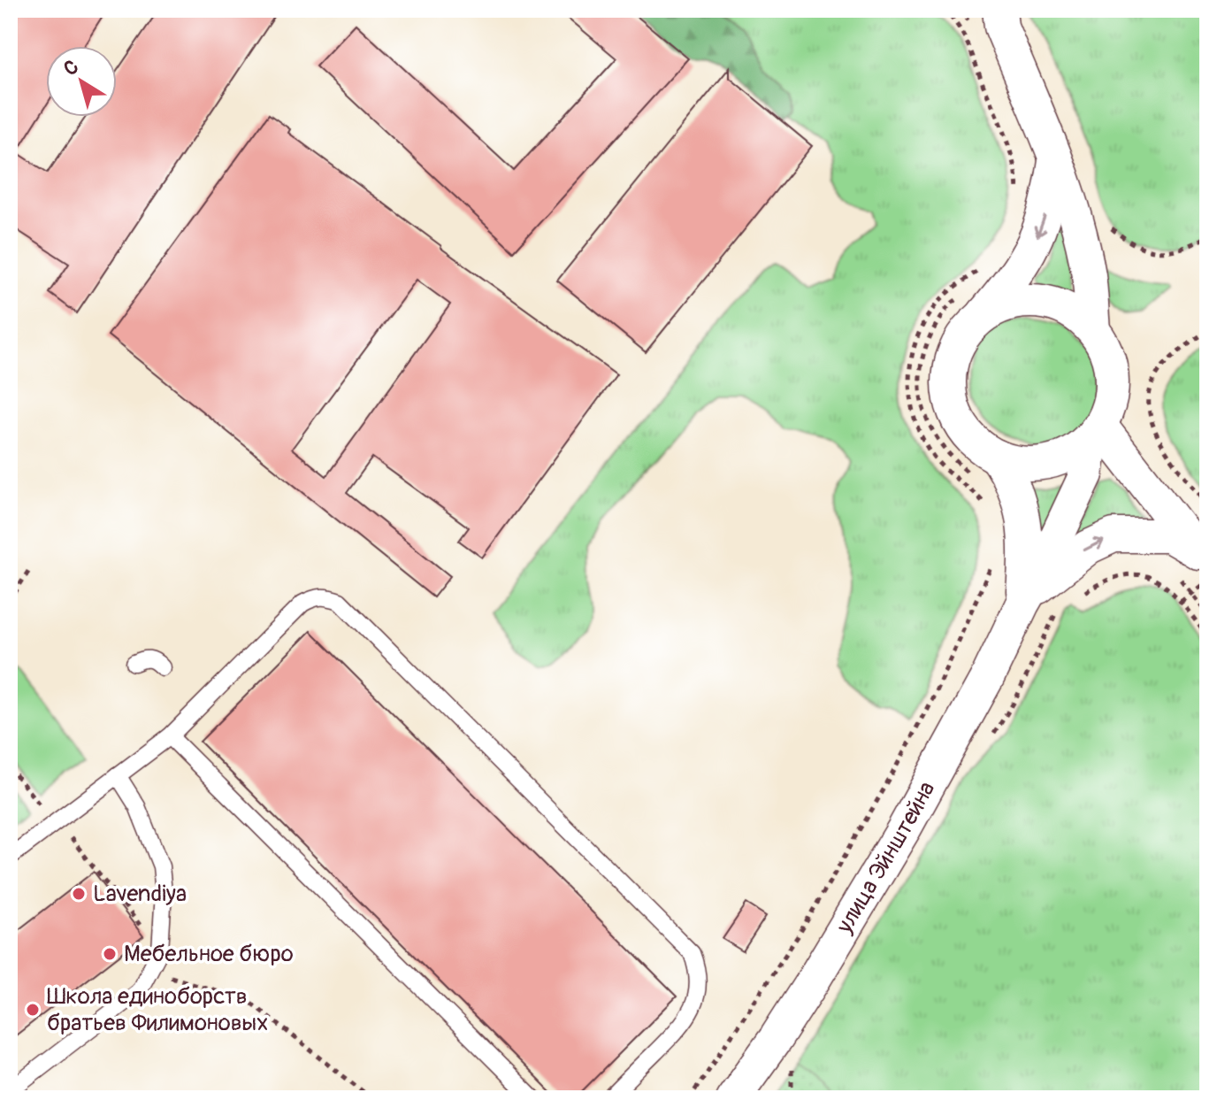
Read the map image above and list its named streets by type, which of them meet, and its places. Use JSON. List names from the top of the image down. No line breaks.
{"streets":{"street":["улица Эйнштейна"]},"places":["Lavendiya","Мебельное бюро","Школа единоборств братьев Филимоновых"],"north":"top left"}
